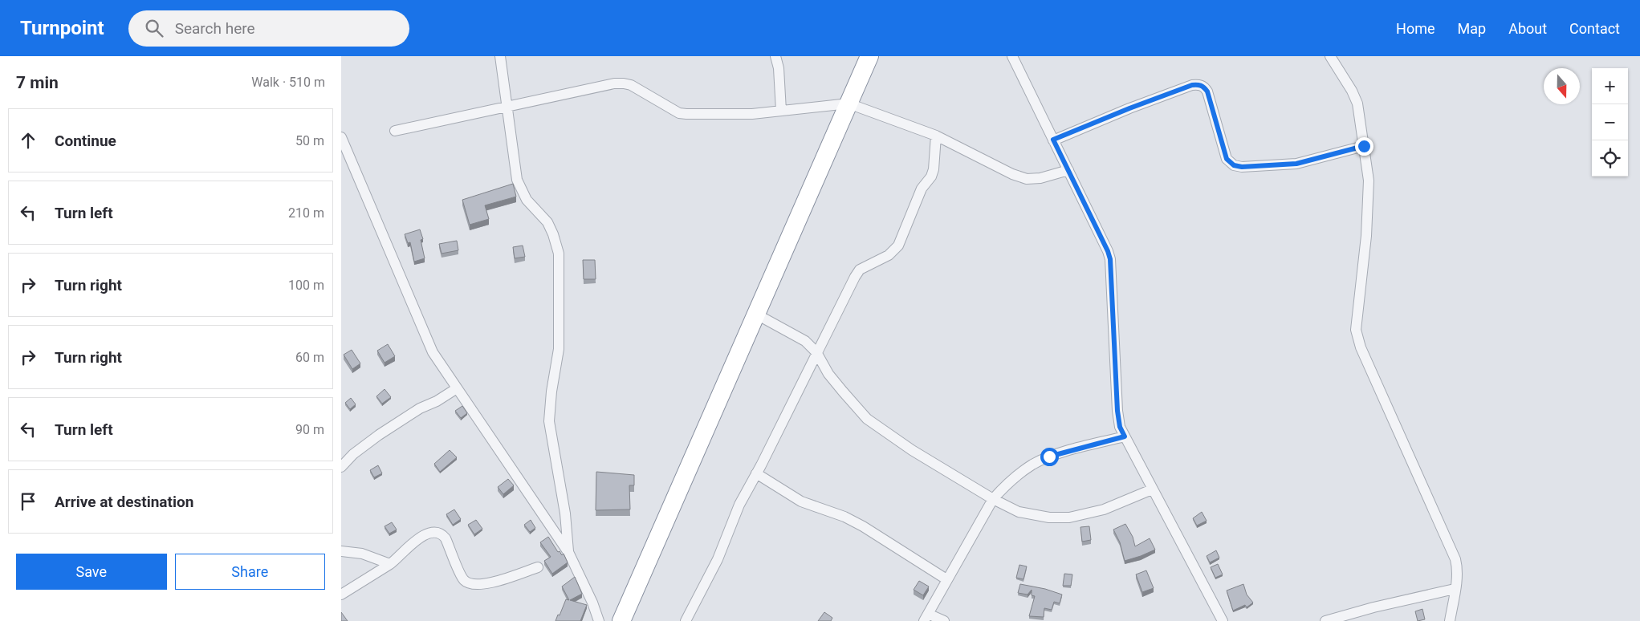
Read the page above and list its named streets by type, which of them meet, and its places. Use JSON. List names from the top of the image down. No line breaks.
{"north":"bottom","page":{"header":"Turnpoint","search":"Search here","nav":["Home","Map","About","Contact"],"heading":["7 min","Walk · 510 m"],"map_buttons":["+","−"],"list":[["Continue","50 m"],["Turn left","210 m"],["Turn right","100 m"],["Turn right","60 m"],["Turn left","90 m"],"Arrive at destination"],"buttons":["Save","Share"]}}
